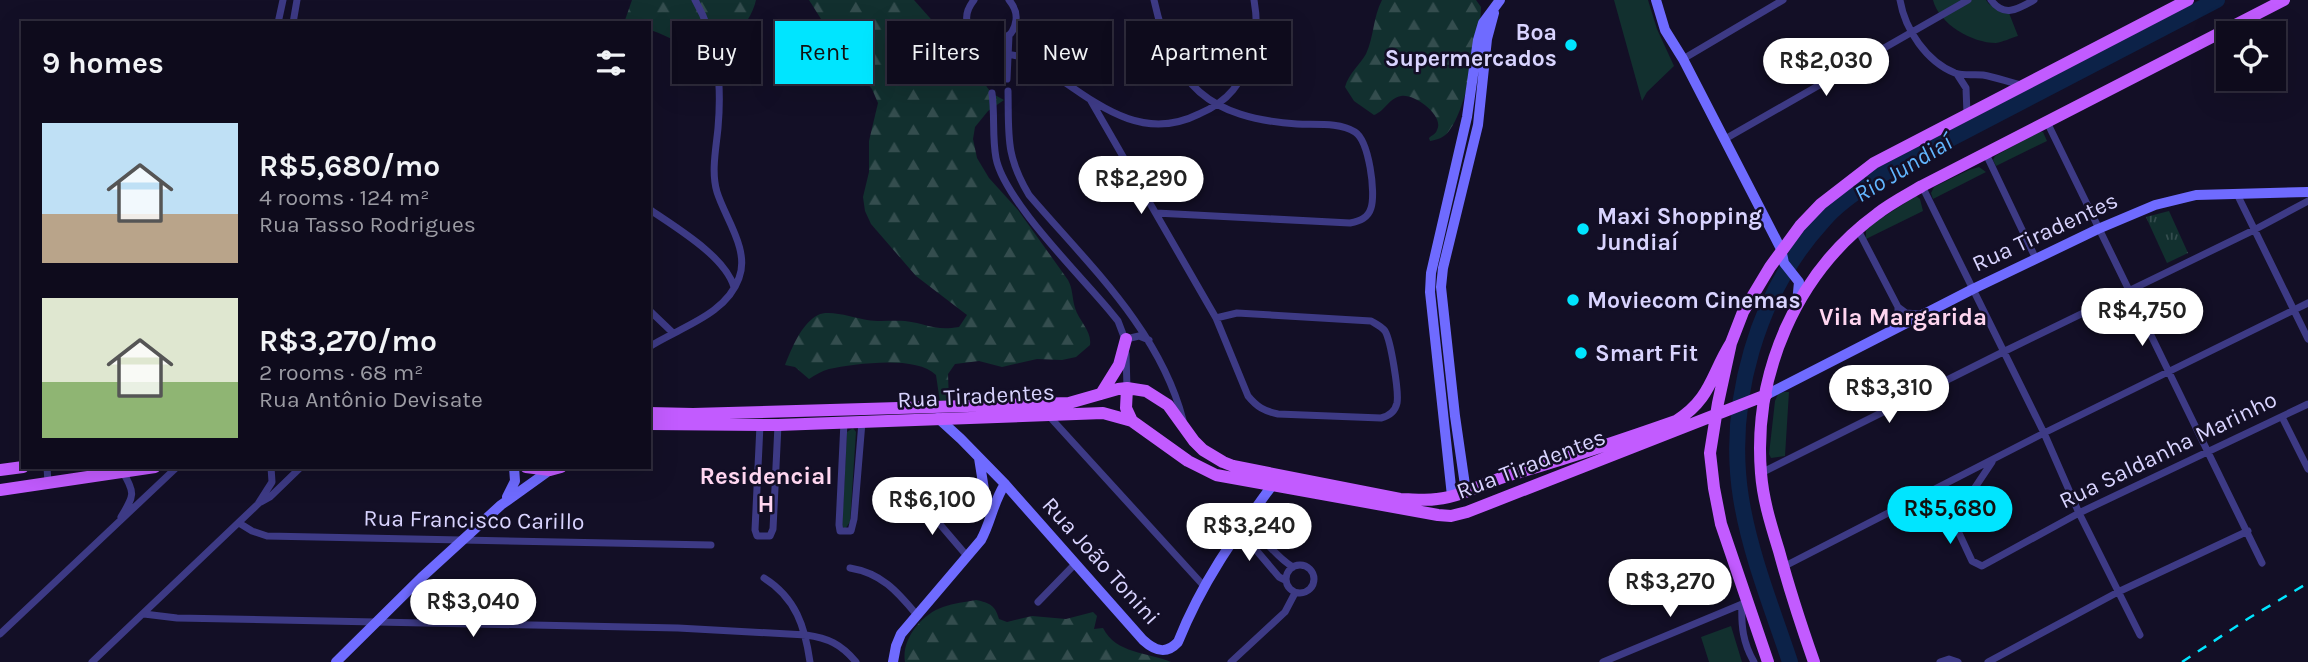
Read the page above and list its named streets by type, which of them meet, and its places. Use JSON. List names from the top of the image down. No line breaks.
{"streets":{"main road":["Rua Tiradentes"],"street":["Rua Saldanha Marinho","Rua Francisco Carillo","Rua João Tonini"]},"crossings":[["Rua Tiradentes","Rua João Tonini"]],"districts":["Vila Margarida","Residencial H"],"water":["Rio Jundiaí"],"places":["Boa Supermercados","Maxi Shopping Jundiaí","Moviecom Cinemas","Smart Fit"],"page":{"chip":["Buy","Rent","Filters","New","Apartment"],"heading":"9 homes","price":["R$2,030","R$2,290","R$4,750","R$3,310","R$6,100","R$5,680","R$3,240","R$3,270","R$3,040"],"list":[{"name":"R$5,680/mo","note":"4 rooms · 124 m² · Rua Tasso Rodrigues"},{"name":"R$3,270/mo","note":"2 rooms · 68 m² · Rua Antônio Devisate"}]}}
